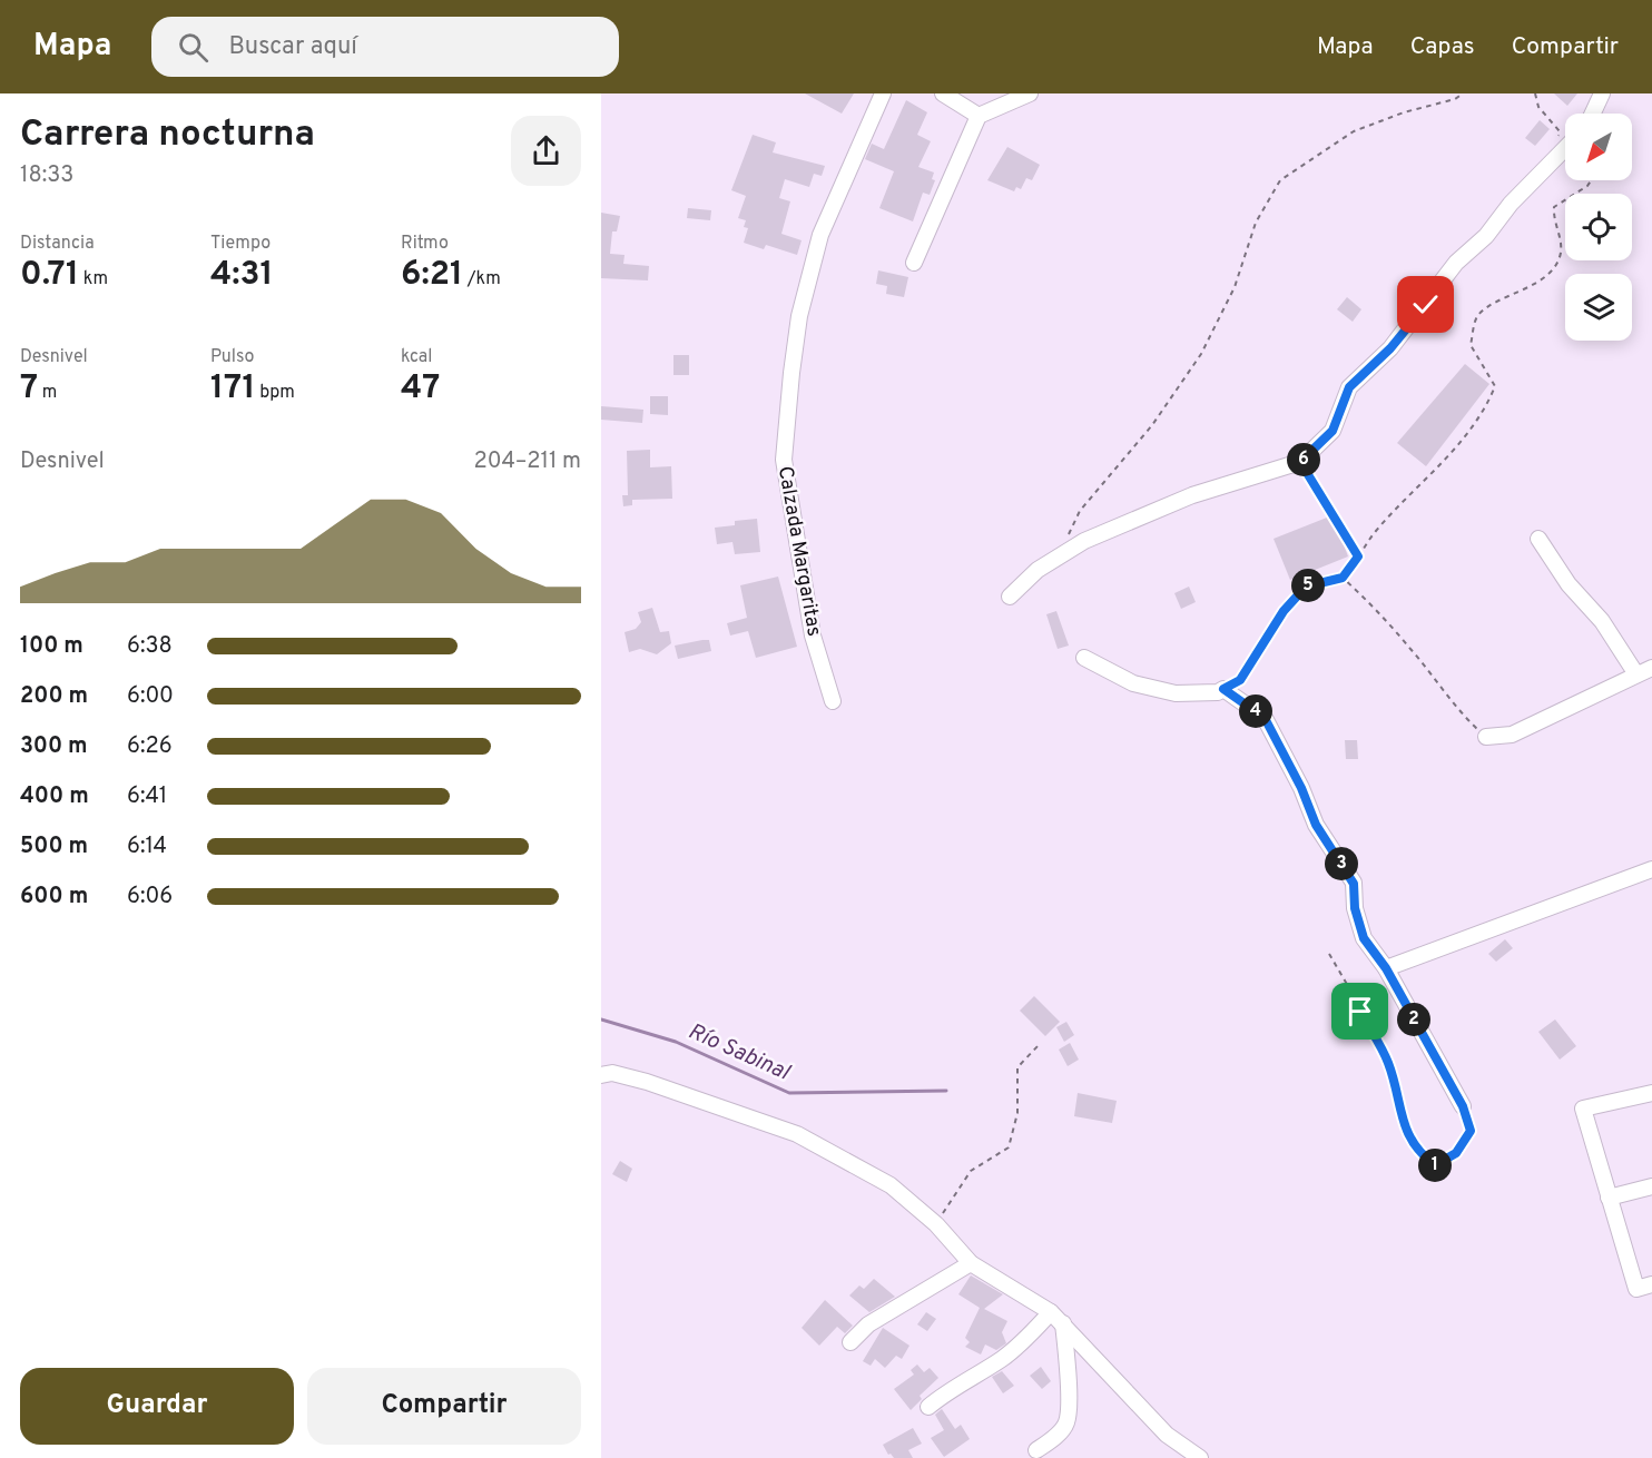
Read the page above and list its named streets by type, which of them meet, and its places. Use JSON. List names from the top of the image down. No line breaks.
{"streets":{"street":["Calzada Margaritas"]},"water":["Río Sabinal"],"north":"bottom left","page":{"header":"Mapa","search":"Buscar aquí","nav":["Mapa","Capas","Compartir"],"heading":["Carrera nocturna","18:33"],"stats":[["Distancia","0.71 km"],["Tiempo","4:31"],["Ritmo","6:21 /km"],["Desnivel","7 m"],["Pulso","171 bpm"],["kcal","47"]],"chart":["Desnivel","204–211 m"],"pins":["6","5","4","3","2","1"],"list":[{"name":"100 m","note":"6:38"},{"name":"200 m","note":"6:00"},{"name":"300 m","note":"6:26"},{"name":"400 m","note":"6:41"},{"name":"500 m","note":"6:14"},{"name":"600 m","note":"6:06"}],"buttons":["Guardar","Compartir"]}}
